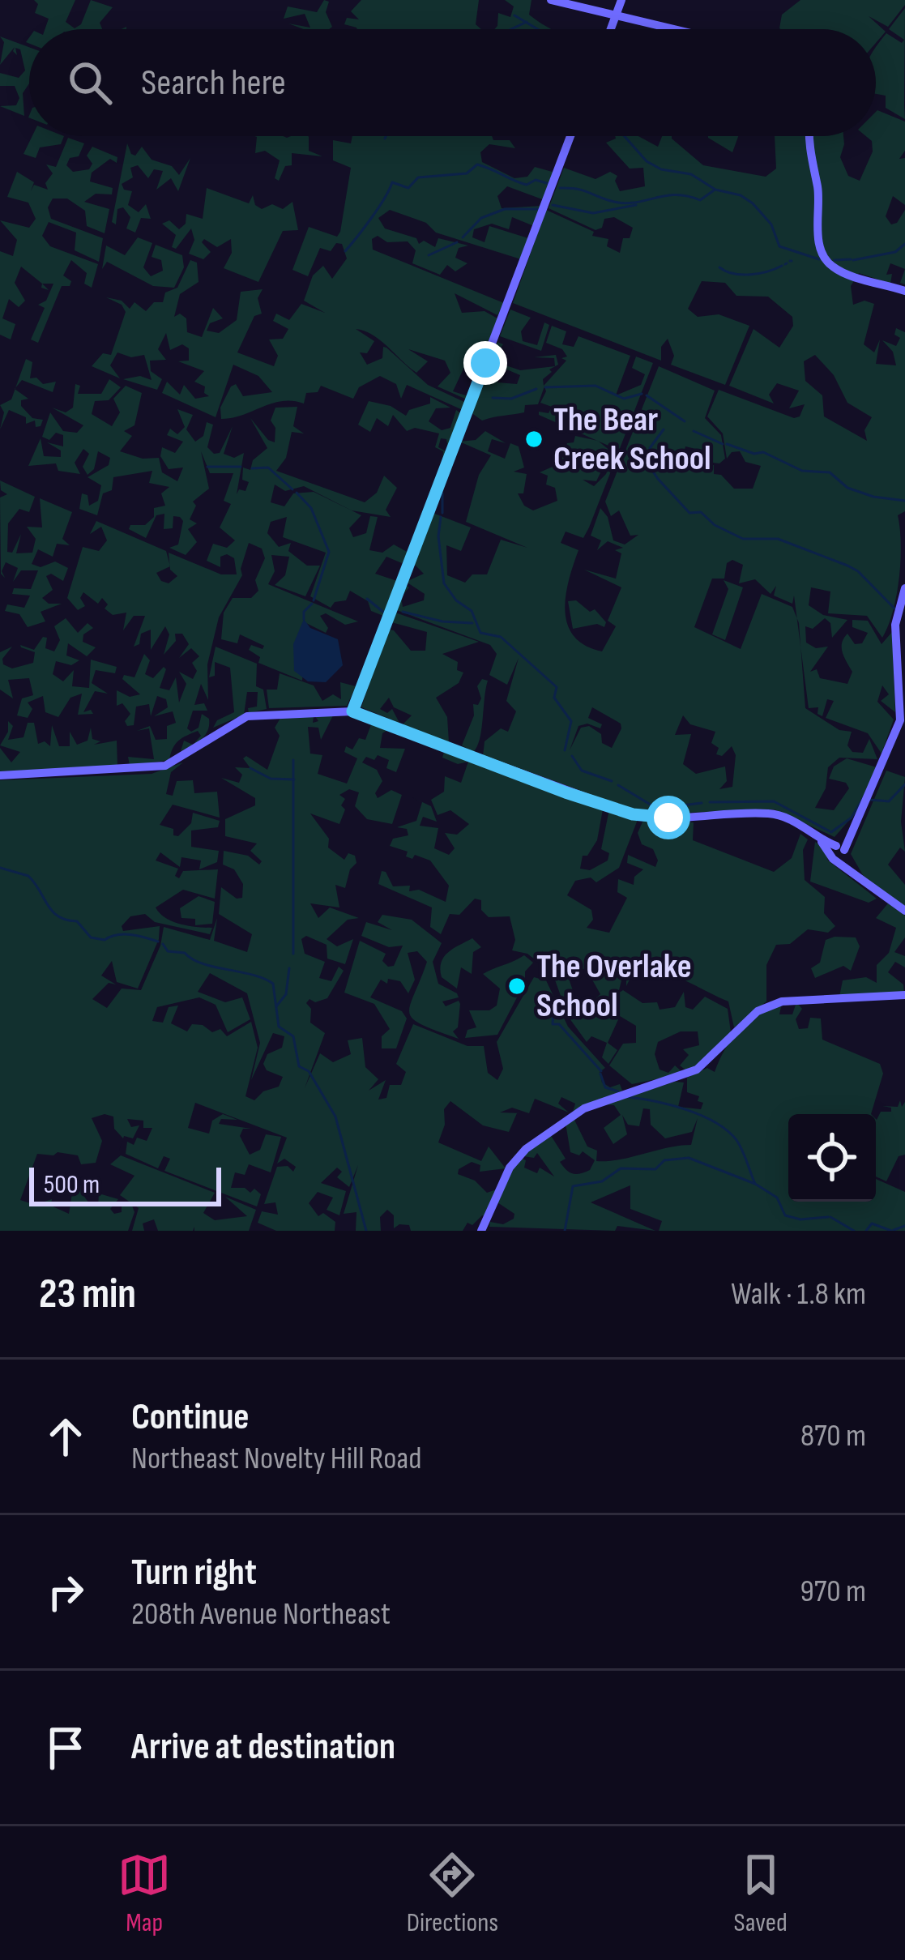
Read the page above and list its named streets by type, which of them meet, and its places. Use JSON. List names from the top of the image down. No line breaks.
{"places":["The Bear Creek School","The Overlake School"],"scale_bar":"500 m","page":{"search":"Search here","scale":"500 m","heading":["23 min","Walk · 1.8 km"],"list":[["Continue","Northeast Novelty Hill Road","870 m"],["Turn right","208th Avenue Northeast","970 m"],"Arrive at destination"],"nav":["Map","Directions","Saved"]}}
